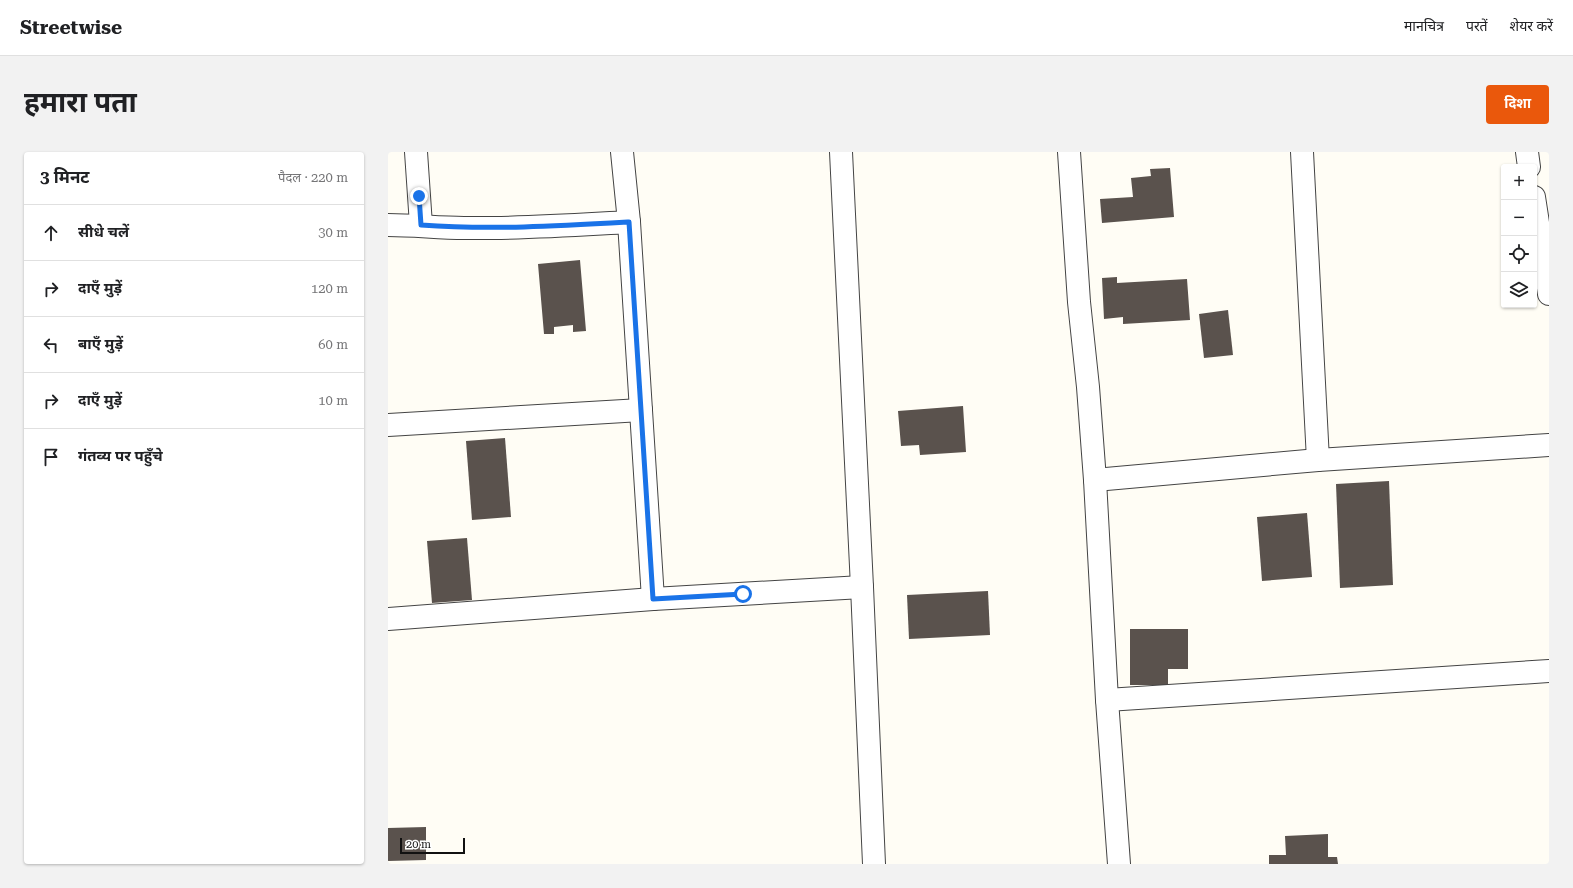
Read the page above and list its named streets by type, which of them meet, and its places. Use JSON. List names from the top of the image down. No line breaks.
{"scale_bar":"20 m","page":{"header":"Streetwise","nav":["मानचित्र","परतें","शेयर करें"],"buttons":"दिशा","title":"हमारा पता","heading":["3 मिनट","पैदल · 220 m"],"map_buttons":["+","−"],"list":[["सीधे चलें","30 m"],["दाएँ मुड़ें","120 m"],["बाएँ मुड़ें","60 m"],["दाएँ मुड़ें","10 m"],"गंतव्य पर पहुँचे"],"scale":"20 m"}}
